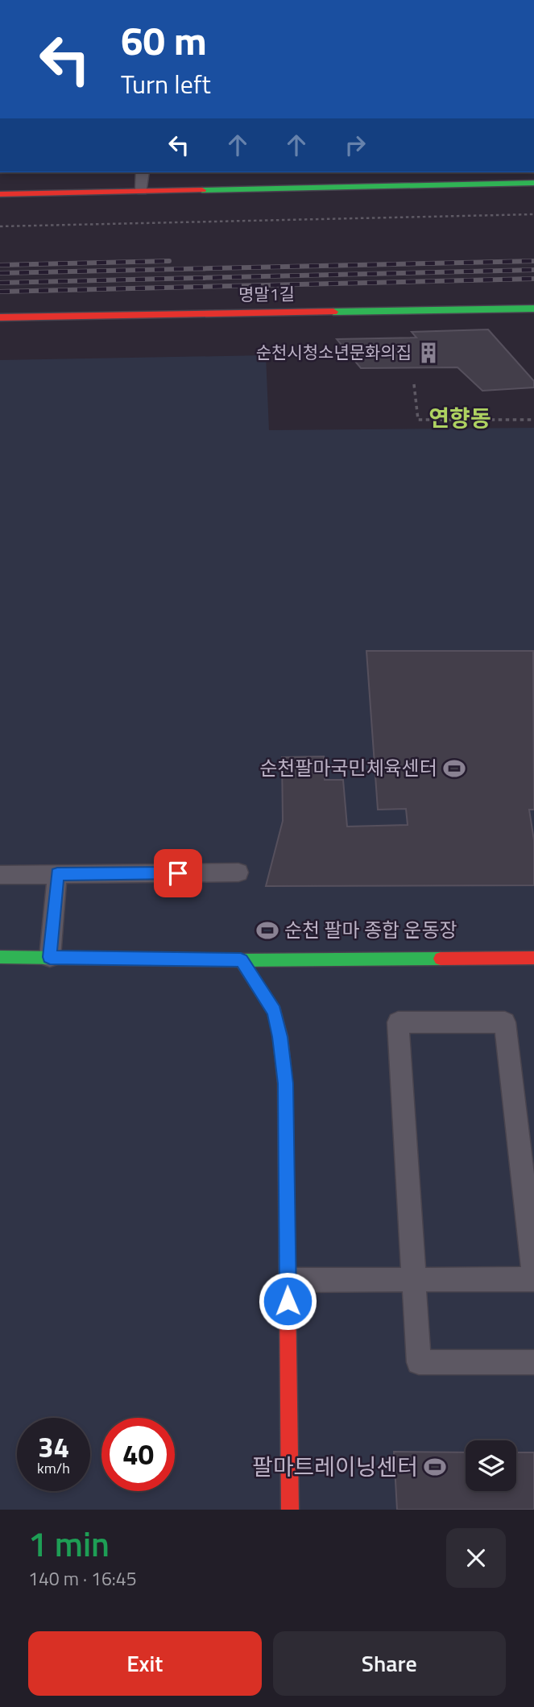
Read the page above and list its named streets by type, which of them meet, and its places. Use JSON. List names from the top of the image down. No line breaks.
{"streets":{"street":["명말1길"]},"districts":["연향동"],"places":{"building":["순천시청소년문화의집"],"sports":["순천팔마국민체육센터","순천 팔마 종합 운동장","팔마트레이닝센터"]},"page":{"turn":["60 m","Turn left"],"speed":"34 km/h","limit":"40","heading":["1 min","140 m · 16:45"],"buttons":["Exit","Share"]}}
